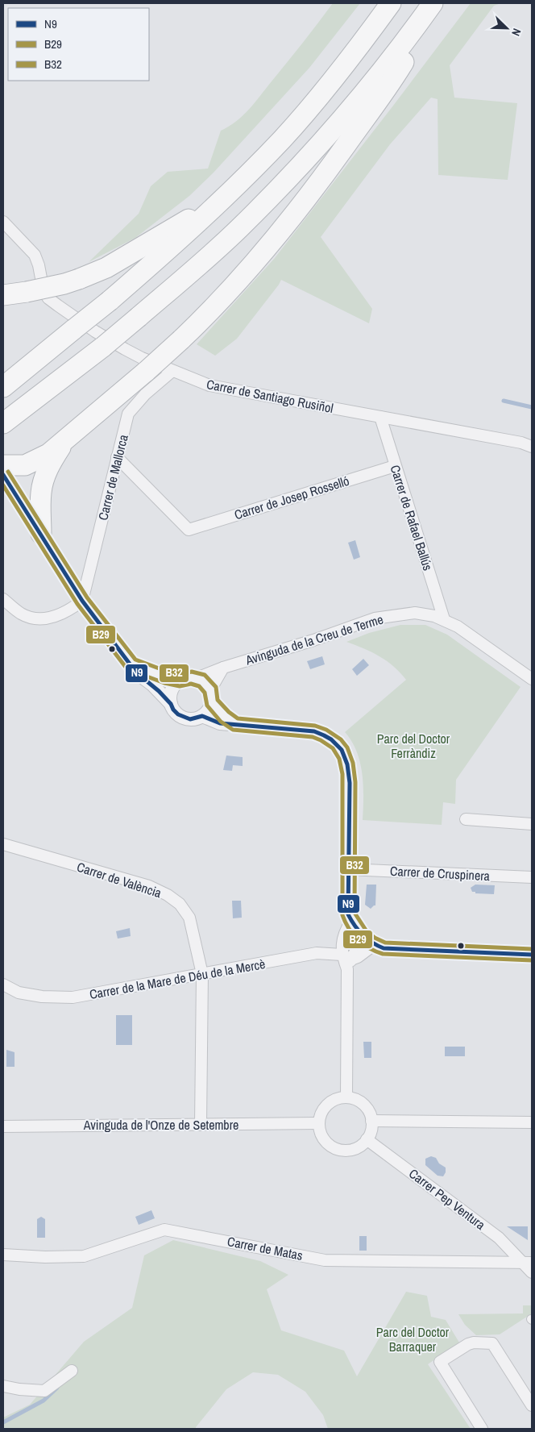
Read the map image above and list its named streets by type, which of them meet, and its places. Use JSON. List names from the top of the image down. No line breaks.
{"streets":{"street":["Carrer de Santiago Rusiñol","Carrer de Mallorca","Carrer de Josep Rosselló","Carrer de Rafael Ballús","Avinguda de la Creu de Terme","Carrer de Cruspinera","Carrer de València","Carrer de la Mare de Déu de la Mercè","Avinguda de l'Onze de Setembre","Carrer Pep Ventura","Carrer de Matas"]},"crossings":[["Carrer de Santiago Rusiñol","Carrer de Mallorca"],["Carrer de Santiago Rusiñol","Carrer de Rafael Ballús"],["Carrer de Mallorca","Carrer de Josep Rosselló"],["Carrer de Josep Rosselló","Carrer de Rafael Ballús"],["Carrer de Rafael Ballús","Avinguda de la Creu de Terme"],["Carrer de València","Carrer de la Mare de Déu de la Mercè"],["Carrer de València","Avinguda de l'Onze de Setembre"],["Avinguda de l'Onze de Setembre","Carrer Pep Ventura"],["Carrer Pep Ventura","Carrer de Matas"]],"parks":["Parc del Doctor Ferràndiz","Parc del Doctor Barraquer"],"lines":["transit line B32","transit line N9","transit line B29"],"legend":["N9","B29","B32"],"north":"bottom right"}
